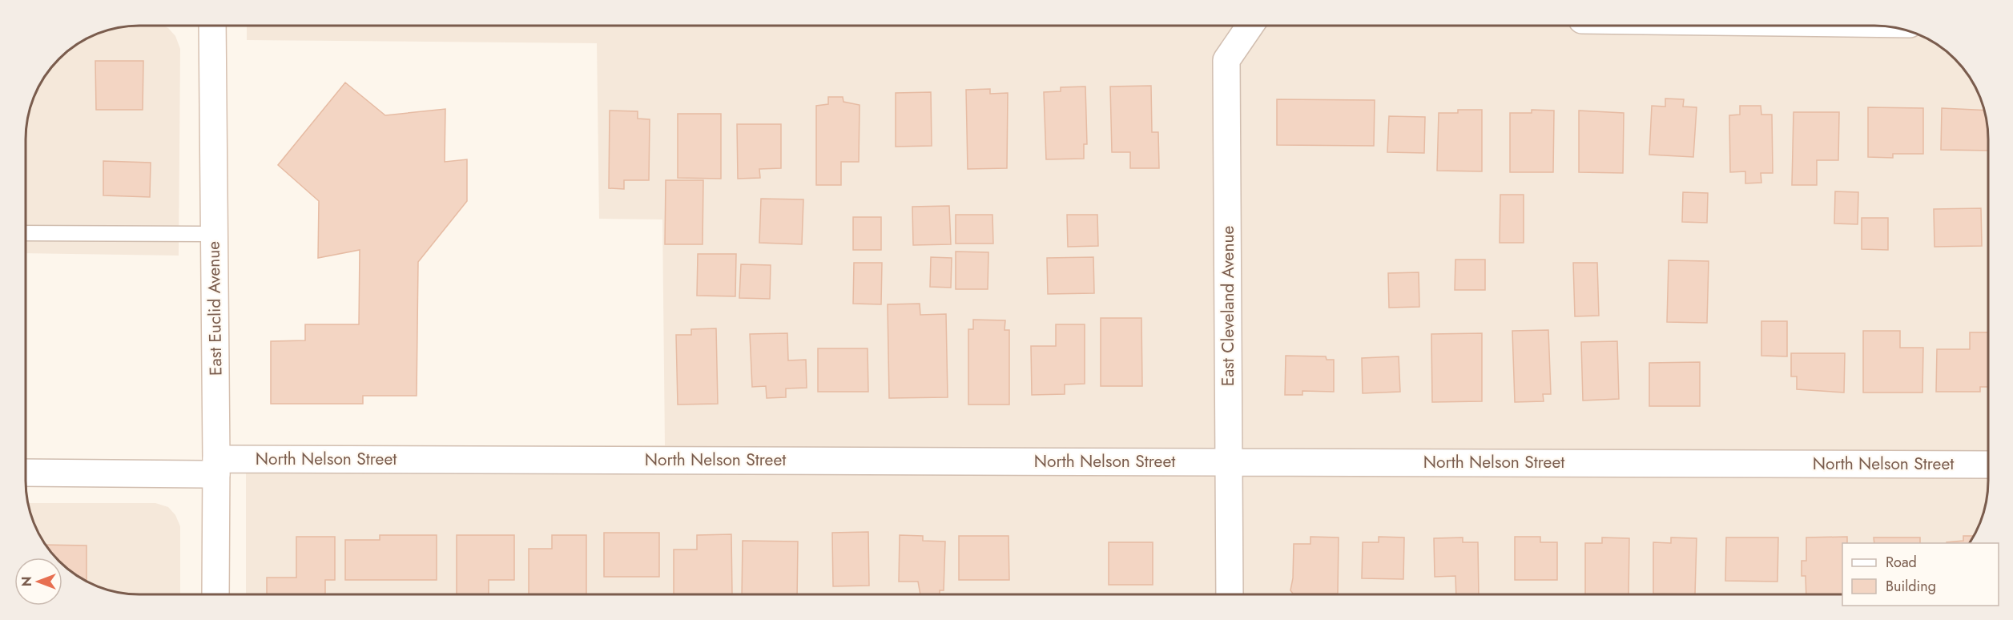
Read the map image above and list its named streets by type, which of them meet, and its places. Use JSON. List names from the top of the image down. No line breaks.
{"streets":{"street":["East Cleveland Avenue","East Euclid Avenue","North Nelson Street"]},"crossings":[["East Cleveland Avenue","North Nelson Street"],["East Euclid Avenue","North Nelson Street"]],"legend":["Road","Building"],"north":"left"}
